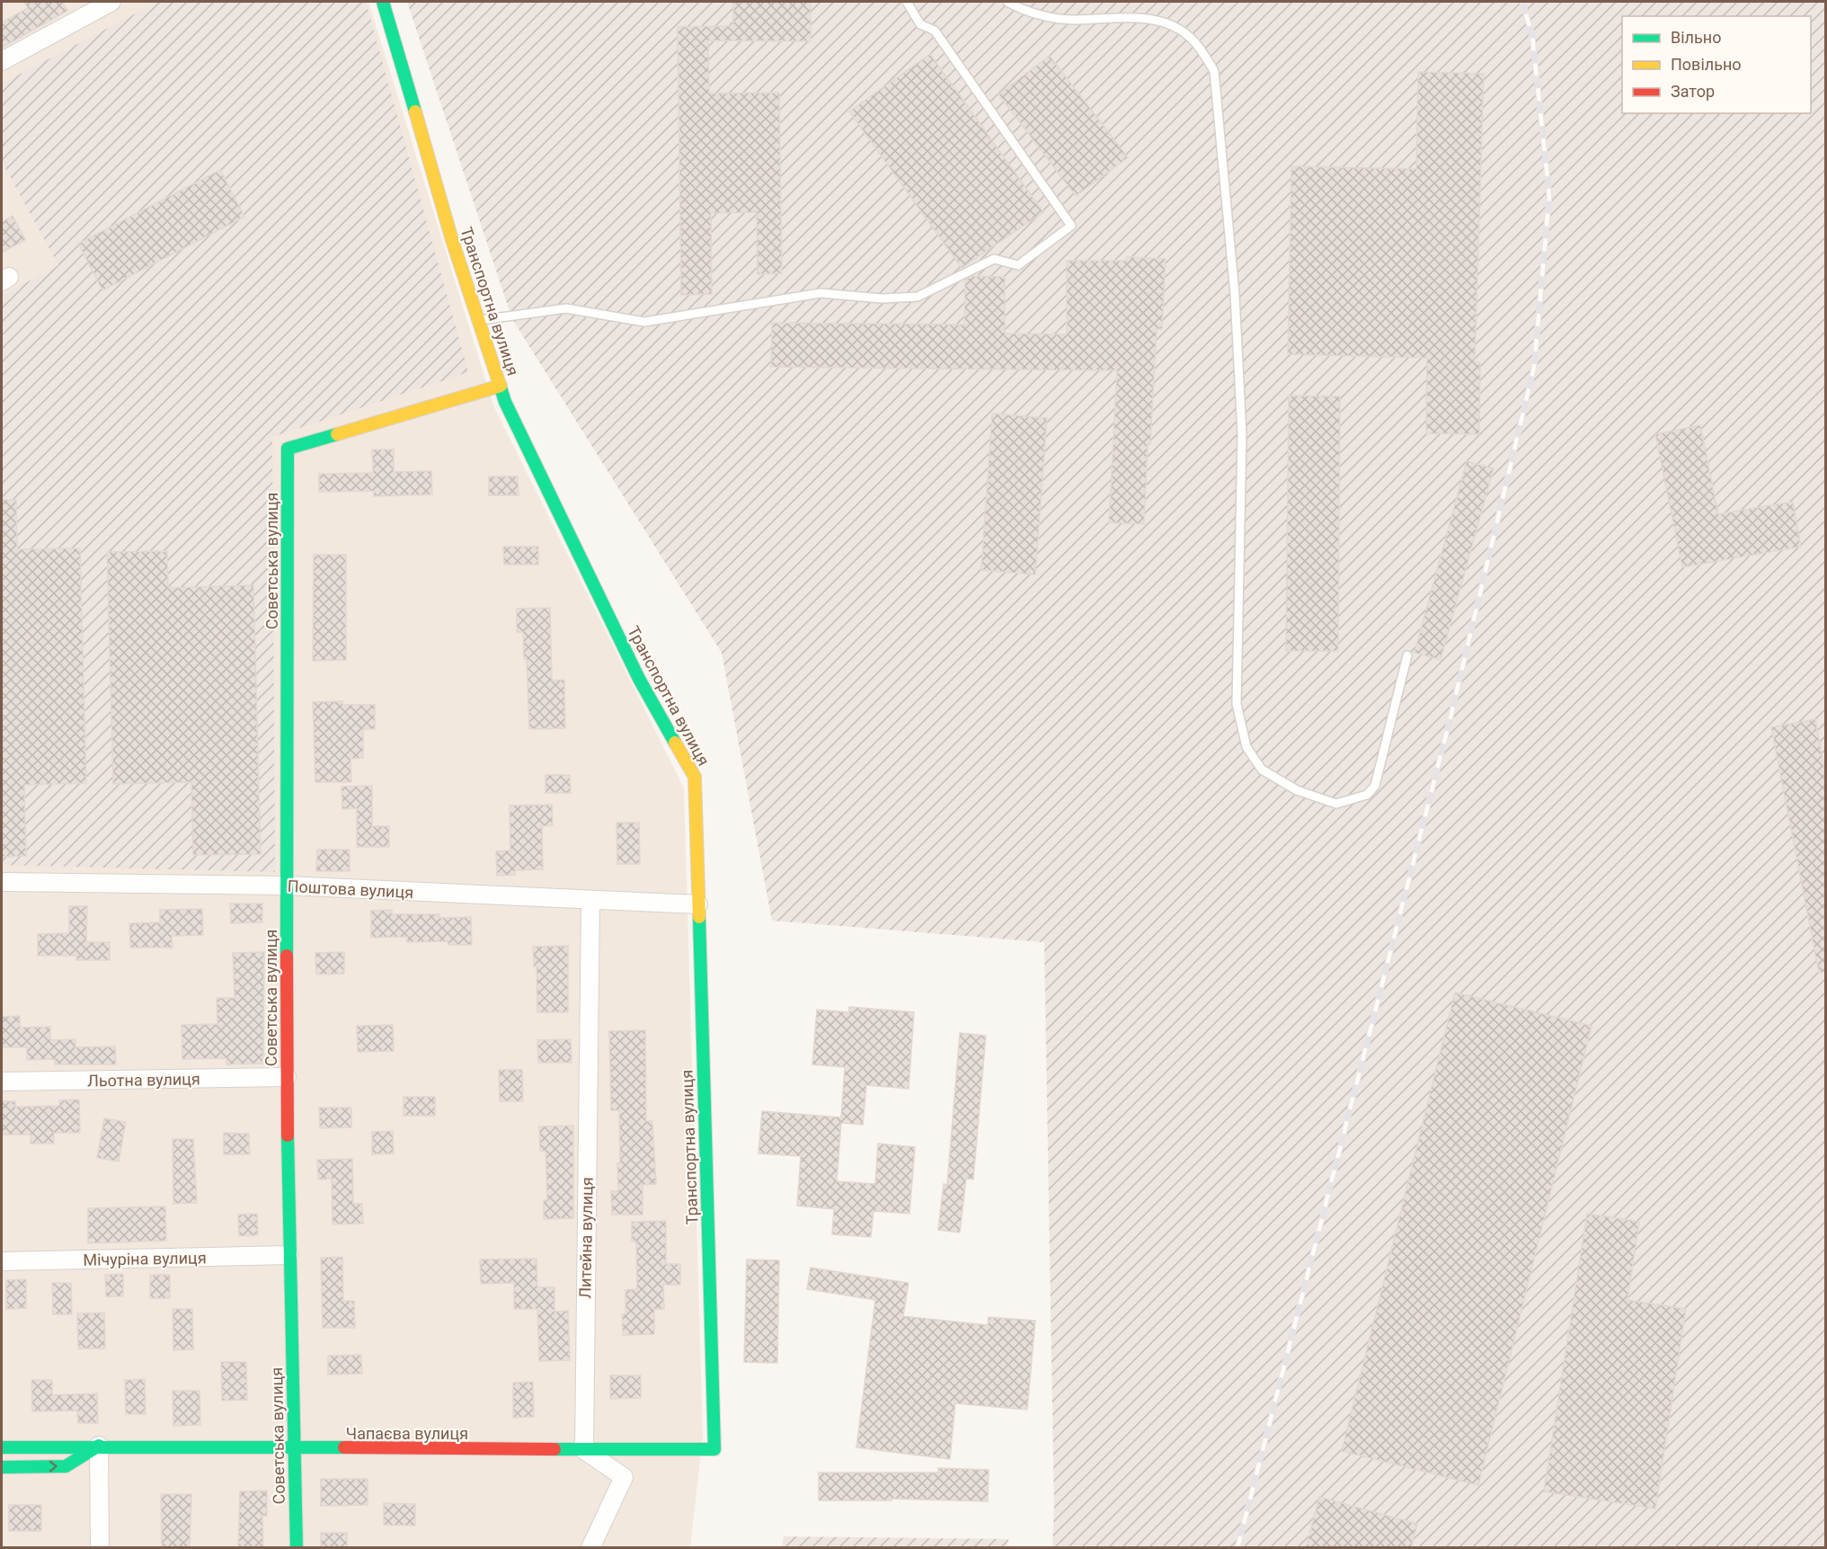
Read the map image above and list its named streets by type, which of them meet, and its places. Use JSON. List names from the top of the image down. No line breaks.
{"streets":{"street":["Транспортна вулиця","Советська вулиця","Поштова вулиця","Льотна вулиця","Литейна вулиця","Мічуріна вулиця","Чапаєва вулиця"]},"crossings":[["Транспортна вулиця","Советська вулиця"],["Транспортна вулиця","Поштова вулиця"],["Транспортна вулиця","Чапаєва вулиця"],["Советська вулиця","Поштова вулиця"],["Советська вулиця","Льотна вулиця"],["Советська вулиця","Мічуріна вулиця"],["Советська вулиця","Чапаєва вулиця"],["Поштова вулиця","Литейна вулиця"],["Литейна вулиця","Чапаєва вулиця"]],"legend":["Вільно","Повільно","Затор"]}
